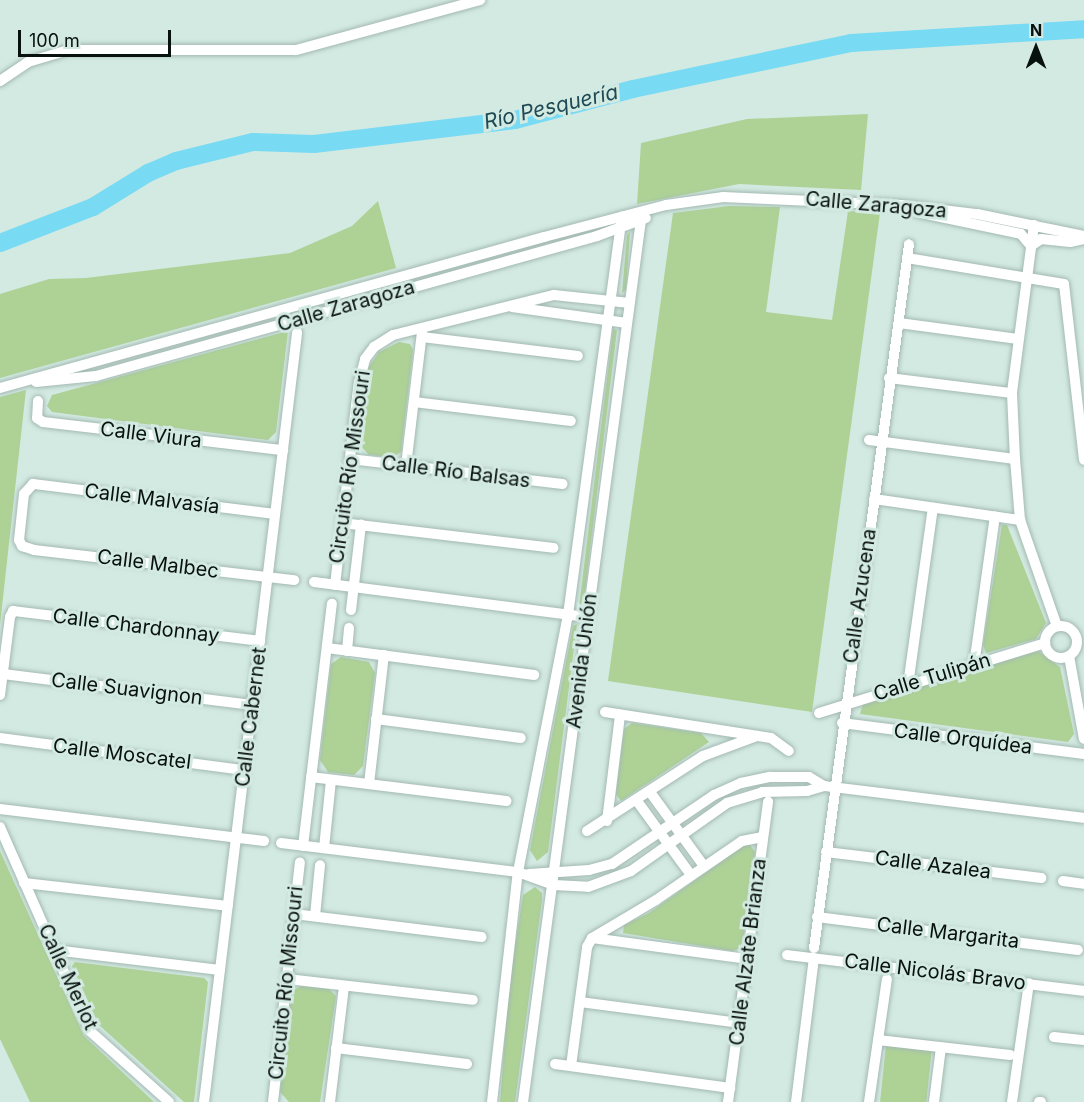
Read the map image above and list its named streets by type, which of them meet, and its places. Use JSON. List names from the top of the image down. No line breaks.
{"streets":{"street":["Calle Zaragoza","Calle Viura","Circuito Río Missouri","Calle Río Balsas","Calle Malvasía","Calle Malbec","Calle Azucena","Calle Chardonnay","Avenida Unión","Calle Tulipán","Calle Suavignon","Calle Cabernet","Calle Orquídea","Calle Moscatel","Calle Azalea","Calle Margarita","Calle Alzate Brianza","Calle Nicolás Bravo","Calle Merlot"]},"crossings":[["Calle Zaragoza","Avenida Unión"],["Calle Viura","Calle Cabernet"],["Circuito Río Missouri","Calle Río Balsas"],["Circuito Río Missouri","Avenida Unión"],["Calle Malvasía","Calle Malbec"],["Calle Malvasía","Calle Cabernet"],["Calle Malbec","Calle Cabernet"],["Calle Azucena","Calle Tulipán"],["Calle Azucena","Calle Orquídea"],["Calle Azucena","Calle Azalea"],["Calle Azucena","Calle Margarita"],["Calle Azucena","Calle Nicolás Bravo"],["Calle Chardonnay","Calle Suavignon"],["Calle Chardonnay","Calle Cabernet"],["Calle Suavignon","Calle Cabernet"],["Calle Cabernet","Calle Moscatel"]],"water":["Río Pesquería"],"scale_bar":"100 m","north":"top"}
